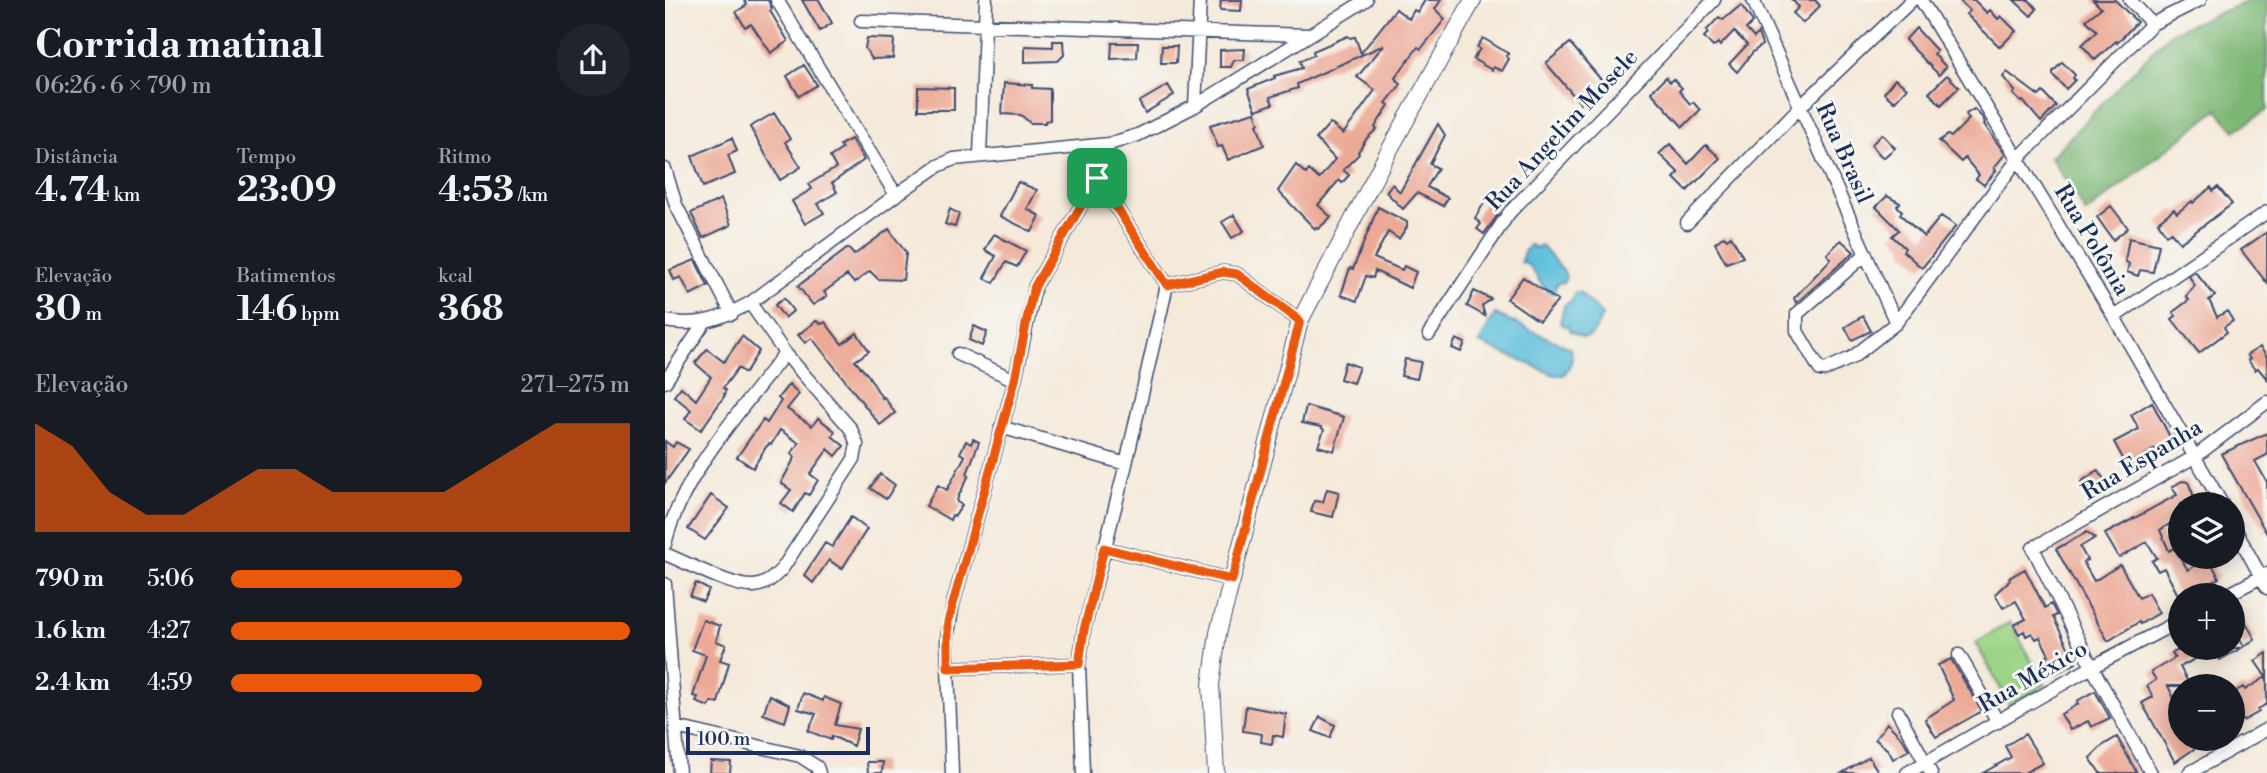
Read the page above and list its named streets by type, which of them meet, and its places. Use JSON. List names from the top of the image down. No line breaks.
{"streets":{"street":["Rua Angelim Mosele","Rua Brasil","Rua Polônia","Rua Espanha","Rua México"]},"crossings":[["Rua Polônia","Rua Espanha"],["Rua Espanha","Rua México"]],"scale_bar":"100 m","page":{"heading":["Corrida matinal","06:26 · 6 × 790 m"],"stats":[["Distância","4.74 km"],["Tempo","23:09"],["Ritmo","4:53 /km"],["Elevação","30 m"],["Batimentos","146 bpm"],["kcal","368"]],"chart":["Elevação","271–275 m"],"map_buttons":["+","−"],"list":[{"name":"790 m","note":"5:06"},{"name":"1.6 km","note":"4:27"},{"name":"2.4 km","note":"4:59"}],"scale":"100 m"}}
